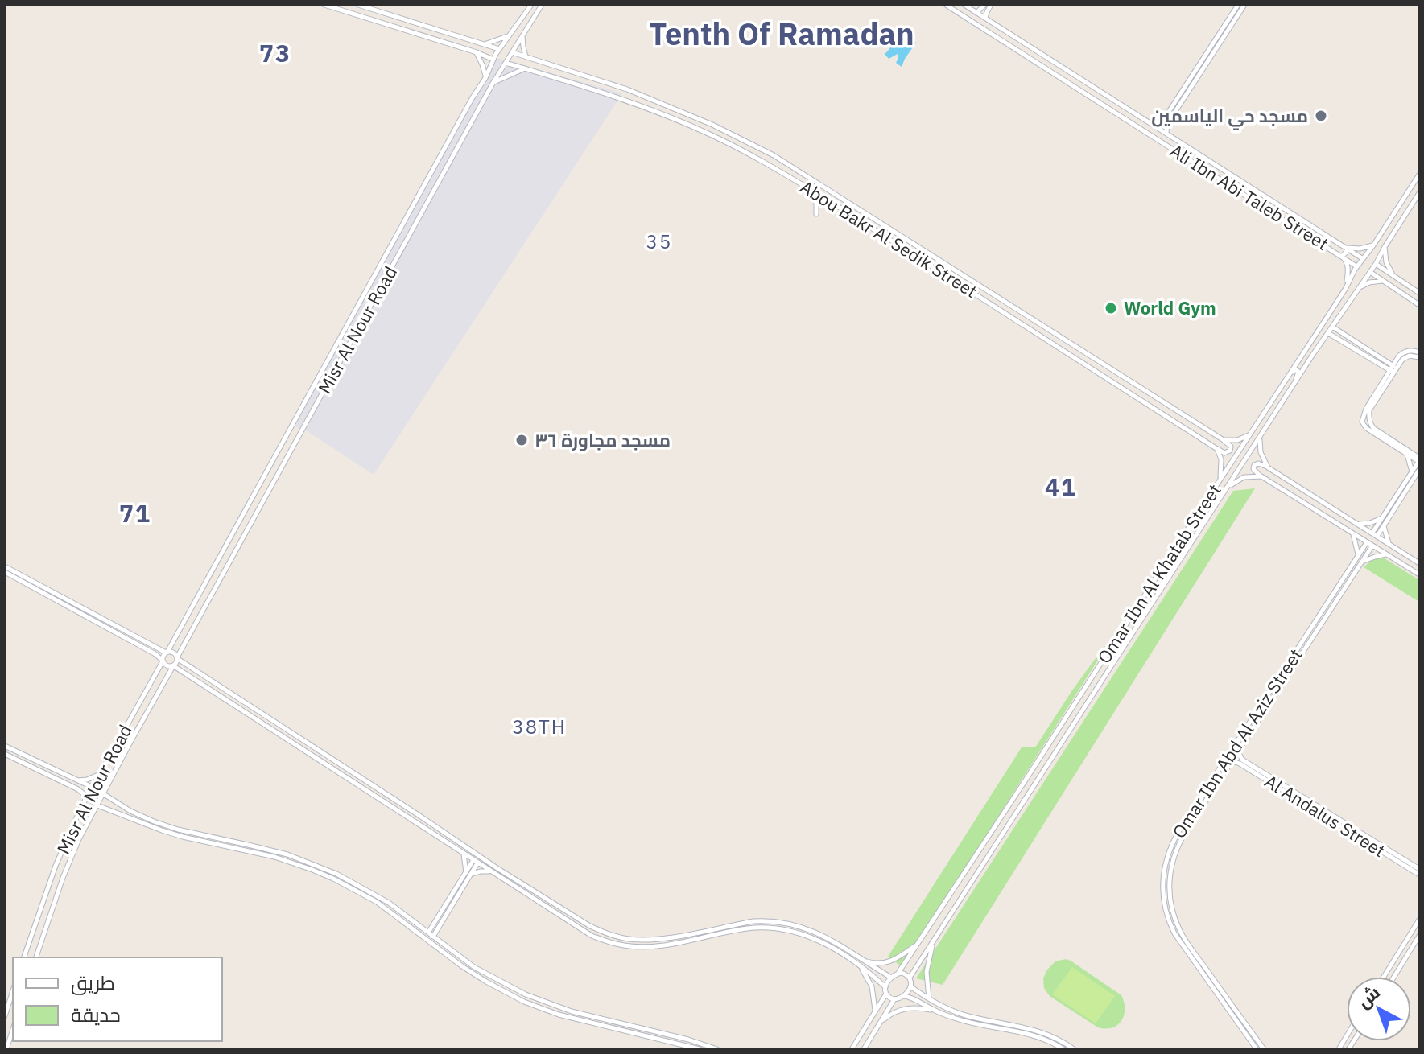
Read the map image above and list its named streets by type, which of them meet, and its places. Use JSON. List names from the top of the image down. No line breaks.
{"streets":{"street":["Ali Ibn Abi Taleb Street","Abou Bakr Al Sedik Street","Misr Al Nour Road","Omar Ibn Al Khatab Street","Omar Ibn Abd Al Aziz Street","Al Andalus Street"]},"crossings":[["Ali Ibn Abi Taleb Street","Omar Ibn Al Khatab Street"],["Abou Bakr Al Sedik Street","Misr Al Nour Road"]],"districts":["Tenth Of Ramadan","73","35","41","71","38TH"],"places":["مسجد حي الياسمين","World Gym","مسجد مجاورة ٣٦"],"legend":["طريق","حديقة"],"north":"top left"}
